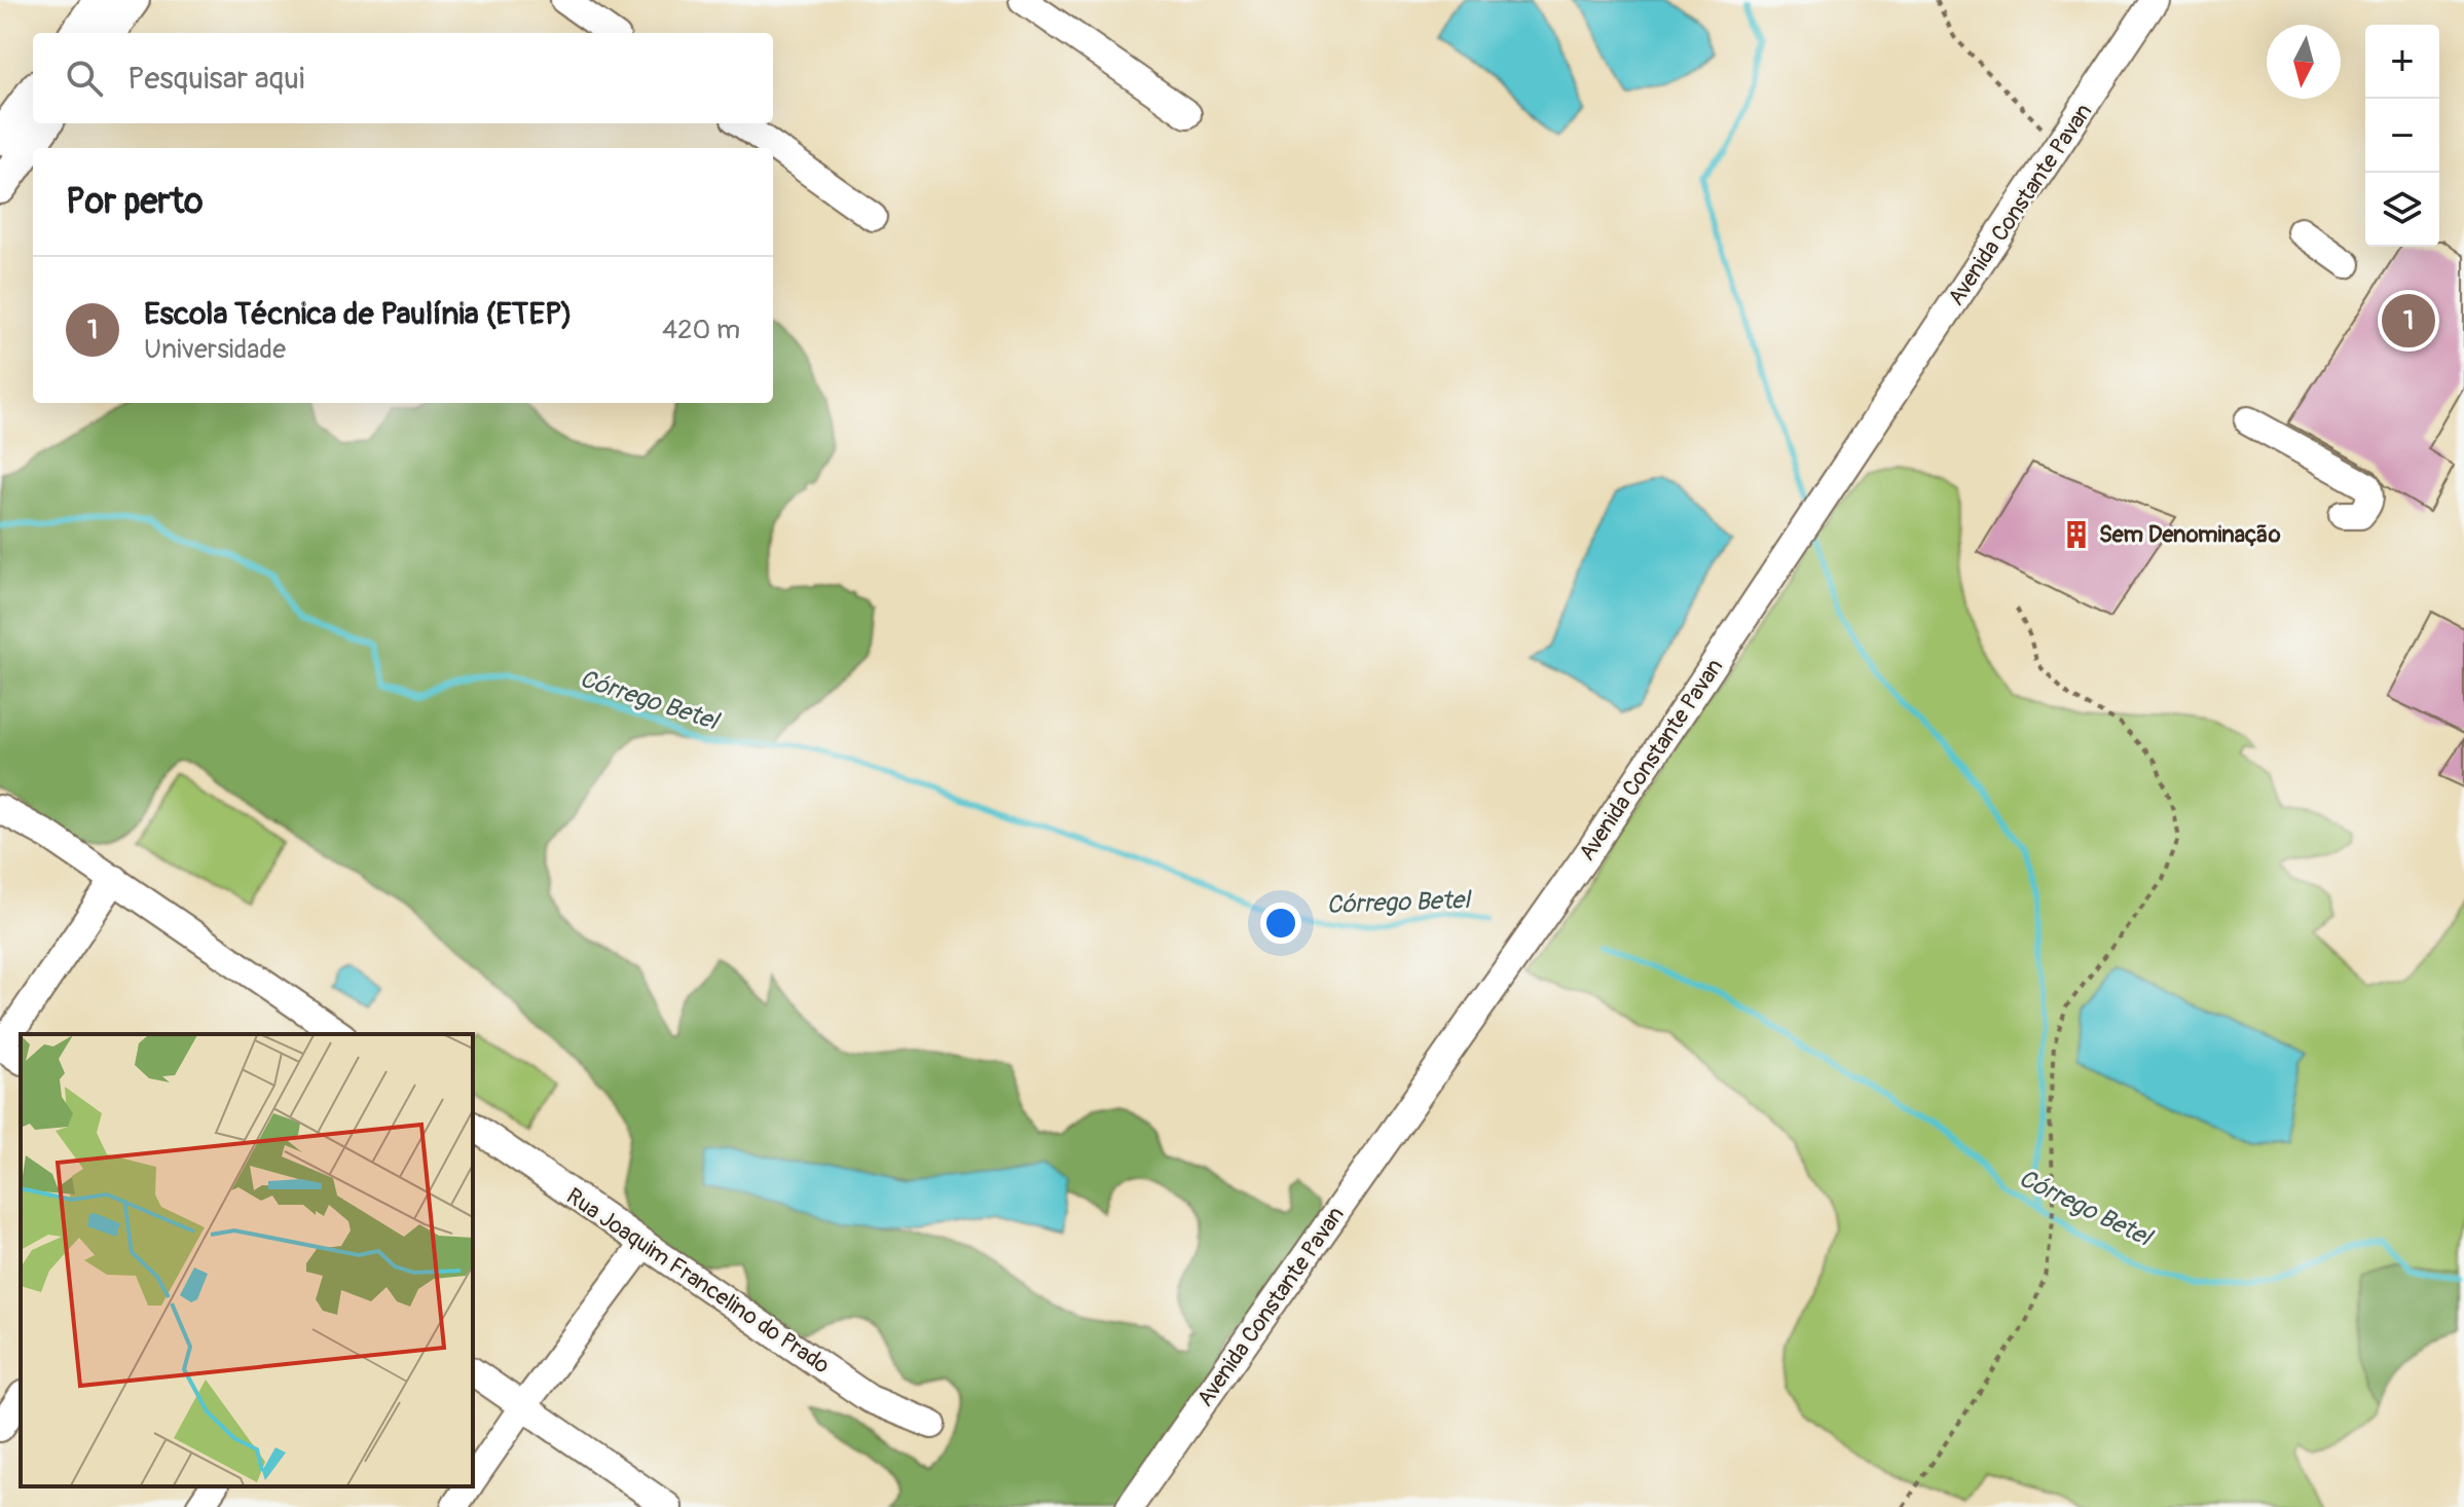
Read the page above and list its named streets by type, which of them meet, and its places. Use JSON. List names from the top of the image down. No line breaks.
{"streets":{"street":["Avenida Constante Pavan","Rua Joaquim Francelino do Prado"]},"water":["Córrego Betel"],"places":{"building":["Sem Denominação"]},"north":"bottom","page":{"map_buttons":["+","−"],"search":"Pesquisar aqui","heading":"Por perto","list":[{"mark":"1","name":"Escola Técnica de Paulínia (ETEP)","note":"Universidade","value":"420 m"}],"pins":"1"}}
